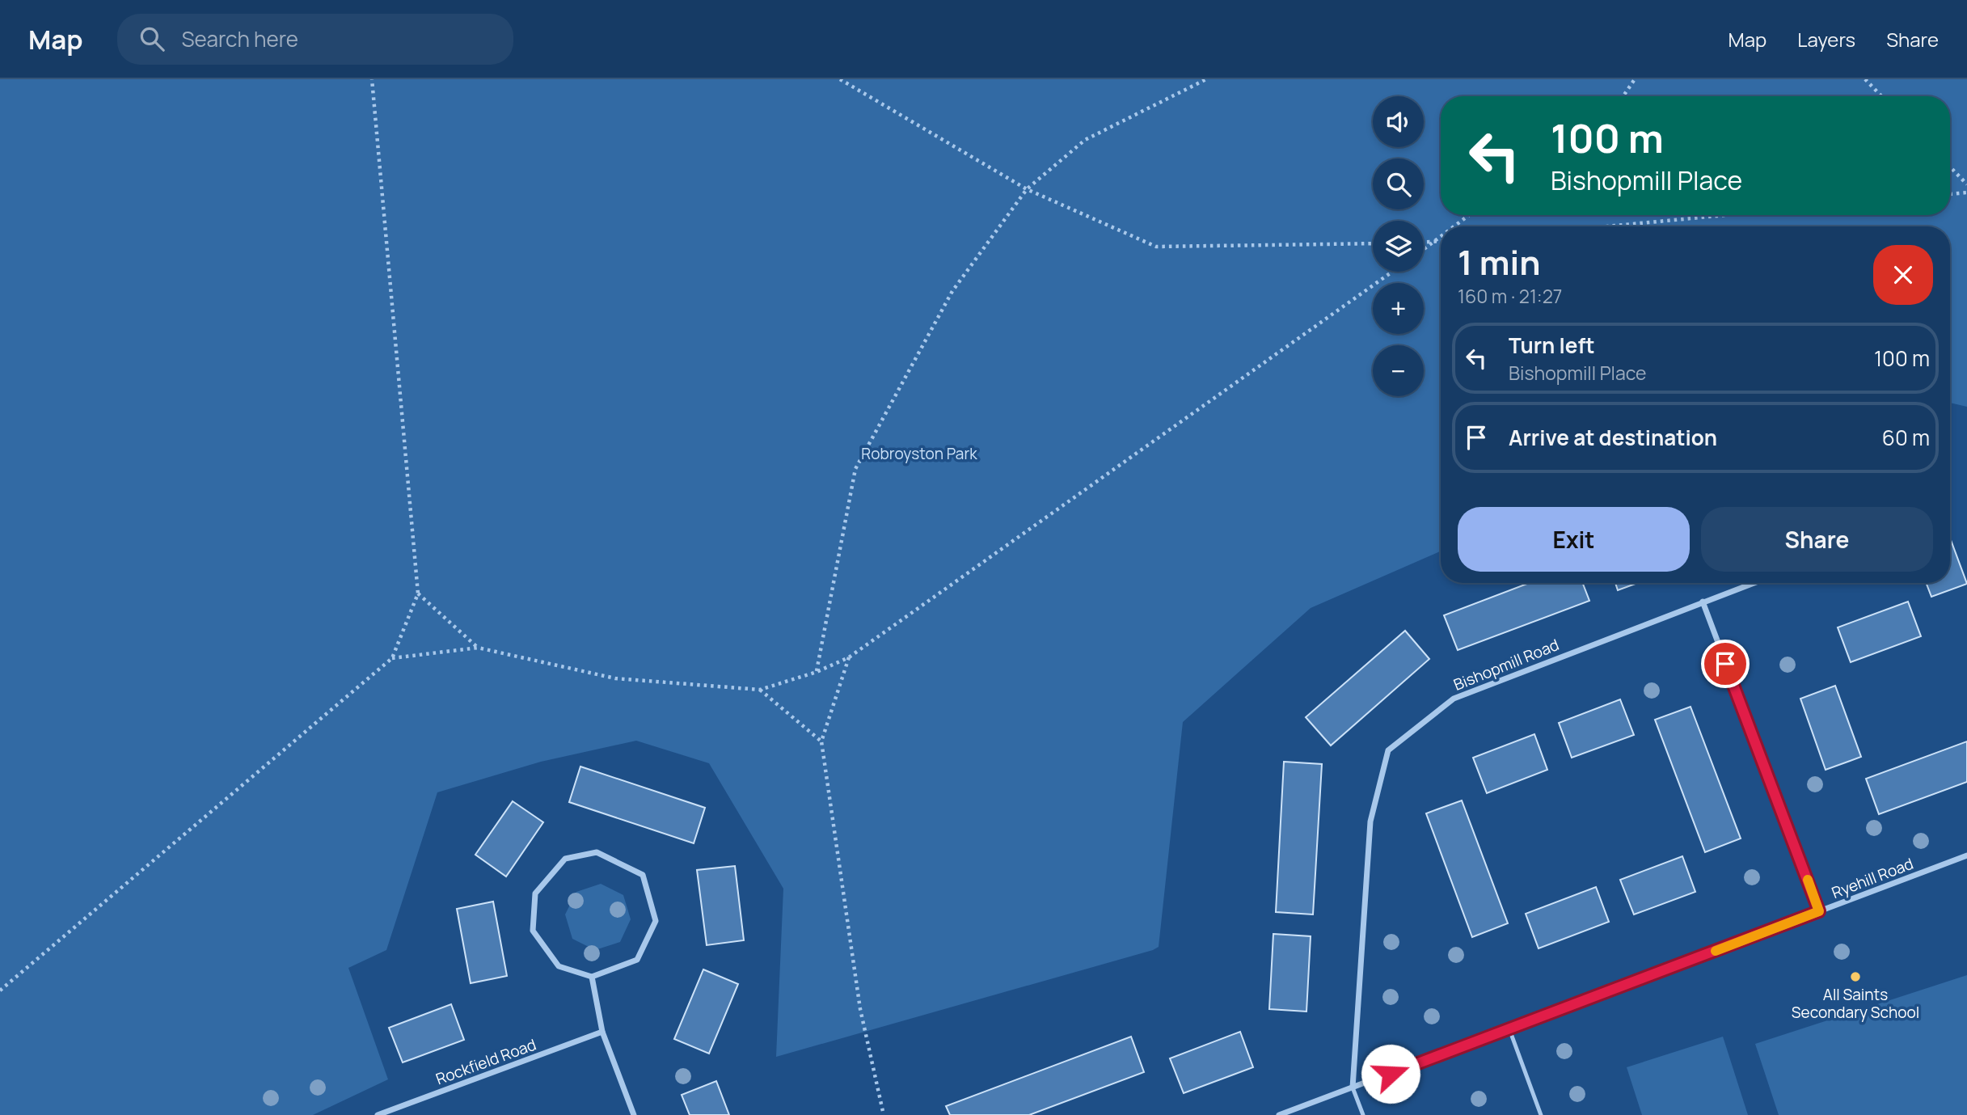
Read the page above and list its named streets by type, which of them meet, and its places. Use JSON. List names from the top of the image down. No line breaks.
{"streets":{"street":["Bishopmill Road","Ryehill Road","Rockfield Road"]},"crossings":[["Bishopmill Road","Ryehill Road"]],"parks":["Robroyston Park"],"places":["All Saints Secondary School"],"page":{"header":"Map","search":"Search here","nav":["Map","Layers","Share"],"map_buttons":["+","−"],"turn":["100 m","Bishopmill Place"],"heading":["1 min","160 m · 21:27"],"list":[{"name":"Turn left","note":"Bishopmill Place","value":"100 m"},{"name":"Arrive at destination","value":"60 m"}],"buttons":["Exit","Share"]}}
